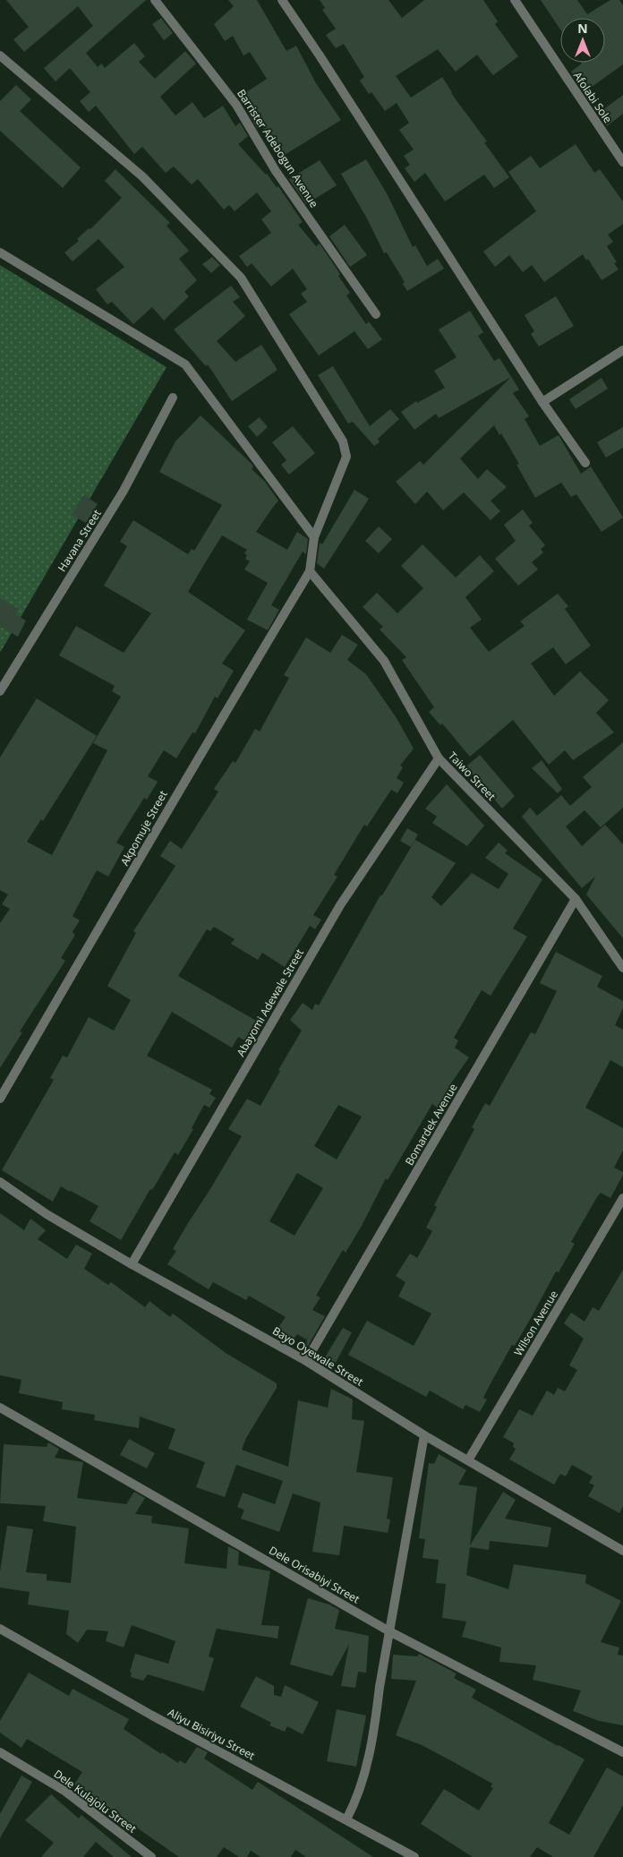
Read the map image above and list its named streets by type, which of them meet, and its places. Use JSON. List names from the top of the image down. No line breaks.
{"streets":{"street":["Afolabi Sole","Barrister Adebogun Avenue","Havana Street","Taiwo Street","Akpomuje Street","Abayomi Adewale Street","Bomardek Avenue","Wilson Avenue","Bayo Oyewale Street","Dele Orisabiyi Street","Aliyu Bisiriyu Street","Dele Kulajolu Street"]},"crossings":[["Taiwo Street","Akpomuje Street"],["Taiwo Street","Abayomi Adewale Street"],["Taiwo Street","Bomardek Avenue"],["Abayomi Adewale Street","Bayo Oyewale Street"],["Bomardek Avenue","Bayo Oyewale Street"],["Wilson Avenue","Bayo Oyewale Street"]],"north":"top"}
